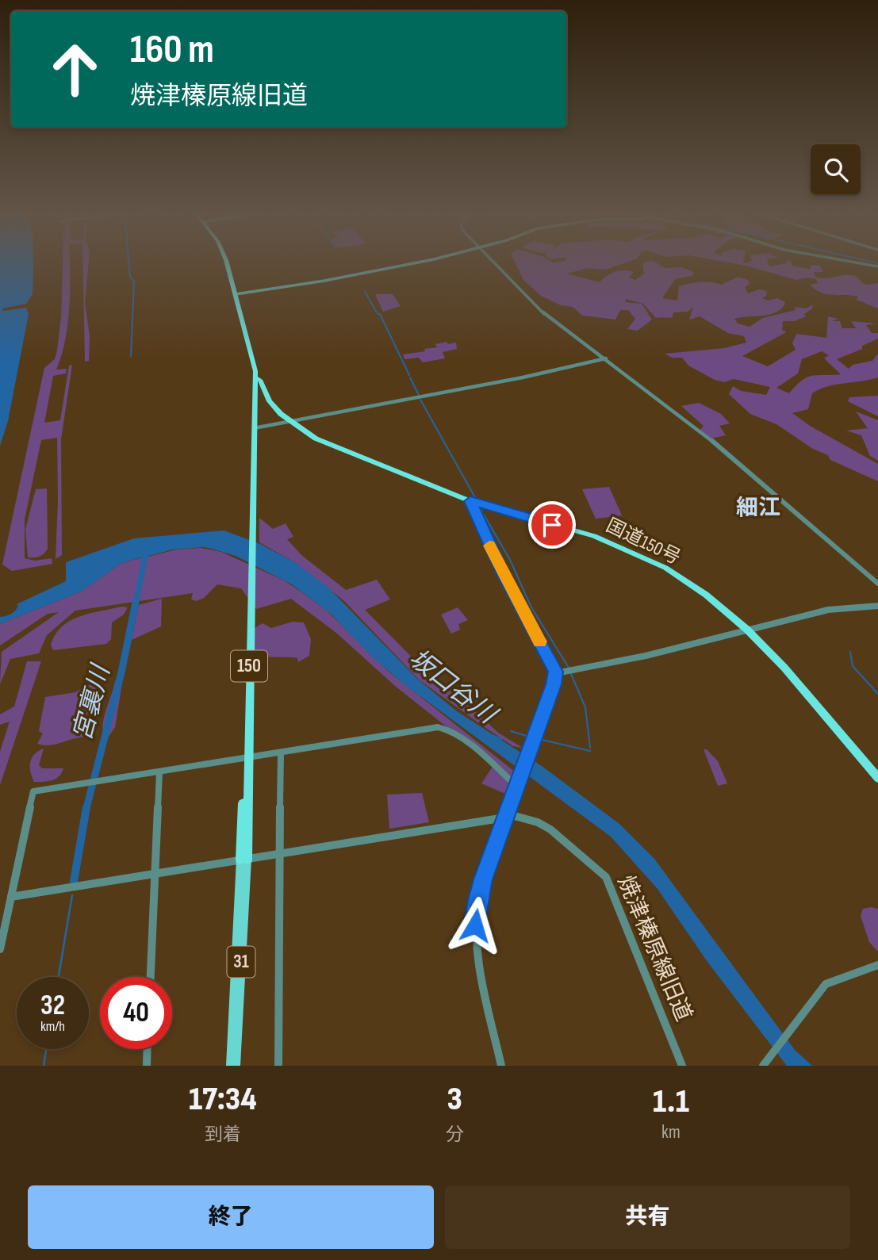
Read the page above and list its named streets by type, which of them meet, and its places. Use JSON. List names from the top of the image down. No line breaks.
{"streets":{"highway":["国道150号","150"],"main road":["31"],"street":["焼津榛原線旧道"]},"crossings":[["国道150号","焼津榛原線旧道"],["国道150号","31"],["焼津榛原線旧道","31"]],"districts":["細江"],"water":["坂口谷川","宮裏川"],"page":{"turn":["160 m","焼津榛原線旧道"],"speed":"32 km/h","limit":"40","eta":["17:34","到着","3","分","1.1","km"],"buttons":["終了","共有"]}}
